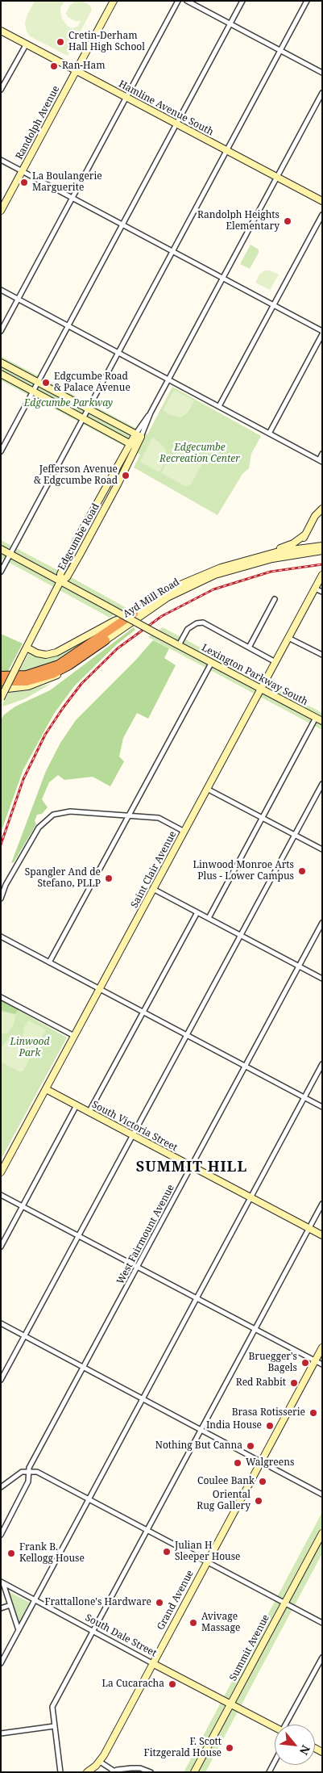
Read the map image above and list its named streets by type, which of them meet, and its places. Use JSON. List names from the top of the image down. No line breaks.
{"streets":{"highway":["Ayd Mill Road"],"street":["Hamline Avenue South","Randolph Avenue","Edgcumbe Road","Lexington Parkway South","Saint Clair Avenue","South Victoria Street","West Fairmount Avenue","Grand Avenue","South Dale Street","Summit Avenue"]},"crossings":[["Hamline Avenue South","Randolph Avenue"],["Edgcumbe Road","Lexington Parkway South"],["Lexington Parkway South","Saint Clair Avenue"],["Saint Clair Avenue","South Victoria Street"],["South Victoria Street","West Fairmount Avenue"],["Grand Avenue","South Dale Street"],["South Dale Street","Summit Avenue"]],"districts":["SUMMIT HILL"],"parks":["Edgcumbe Parkway","Edgecumbe Recreation Center","Linwood Park"],"places":["Cretin-Derham Hall High School","Ran-Ham","La Boulangerie Marguerite","Randolph Heights Elementary","Edgcumbe Road & Palace Avenue","Jefferson Avenue & Edgcumbe Road","Linwood Monroe Arts Plus - Lower Campus","Spangler And de Stefano, PLLP","Bruegger's Bagels","Red Rabbit","Brasa Rotisserie","India House","Nothing But Canna","Walgreens","Coulee Bank","Oriental Rug Gallery","Julian H Sleeper House","Frank B. Kellogg House","Frattallone's Hardware","Avivage Massage","La Cucaracha","F. Scott Fitzgerald House"],"north":"bottom right"}
